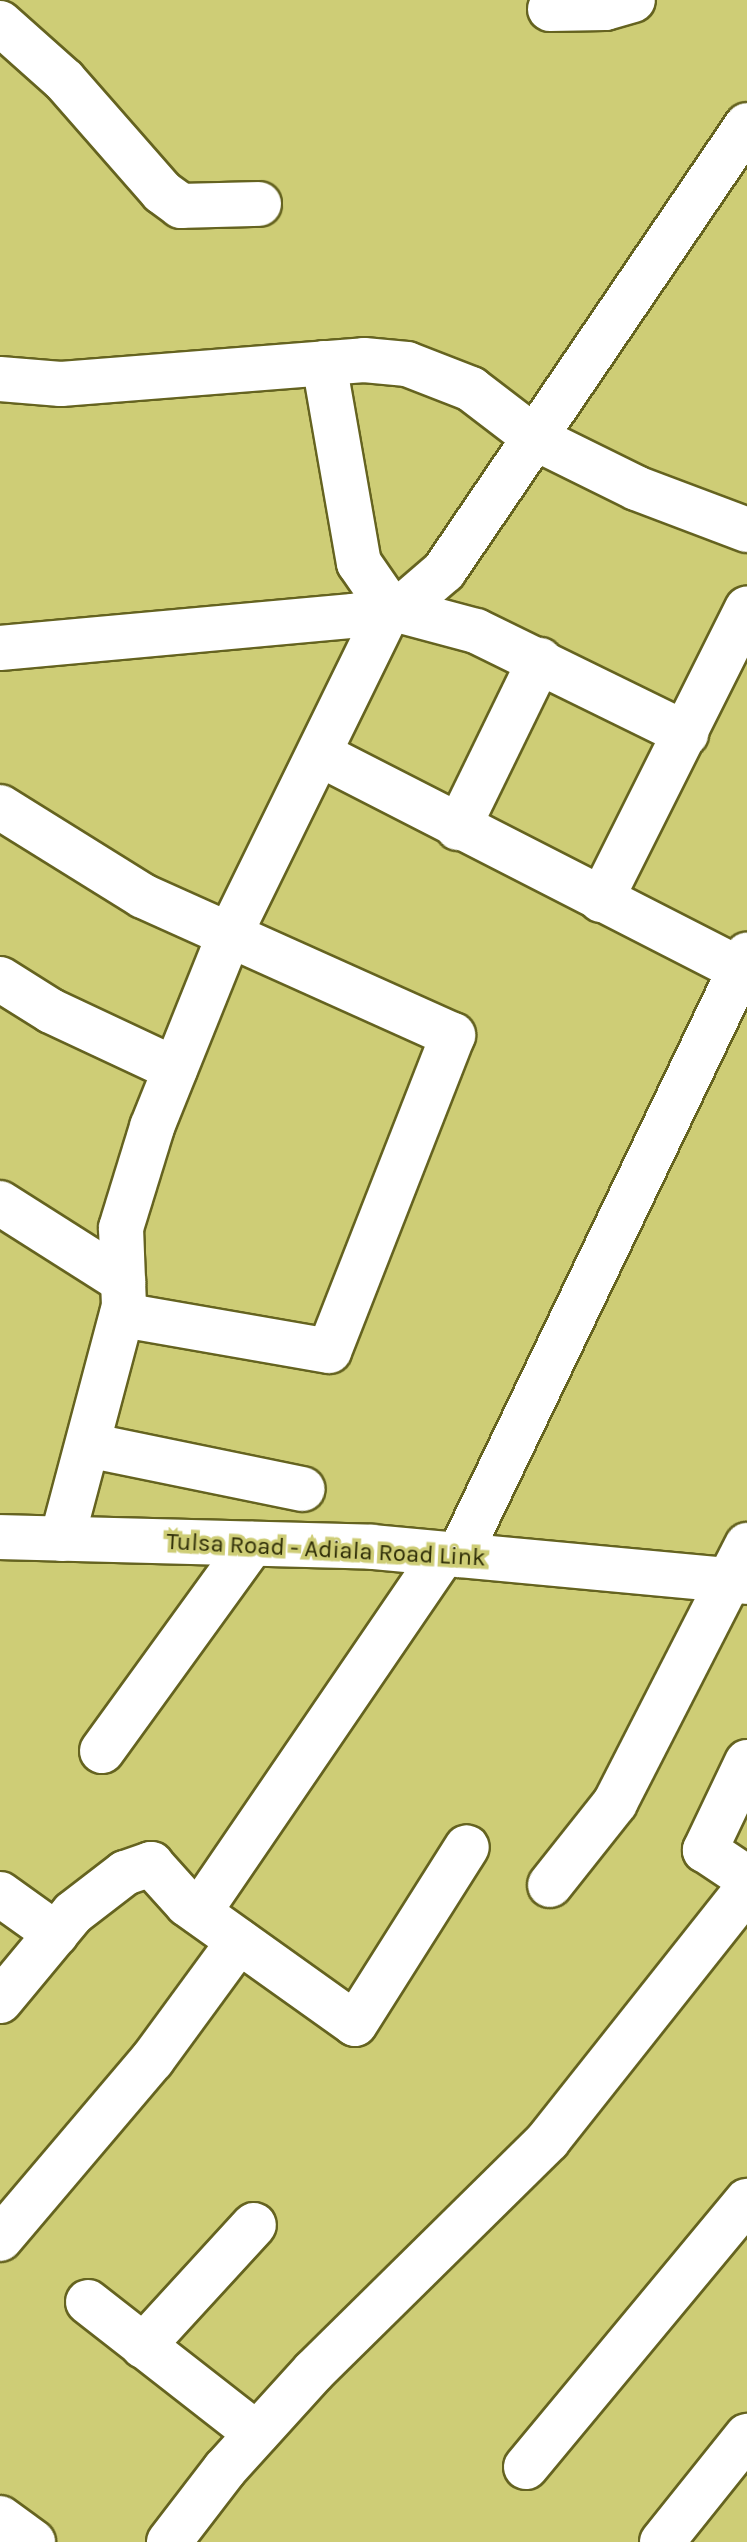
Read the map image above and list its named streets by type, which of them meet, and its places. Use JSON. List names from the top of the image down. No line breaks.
{"streets":{"street":["Tulsa Road - Adiala Road Link"]}}
